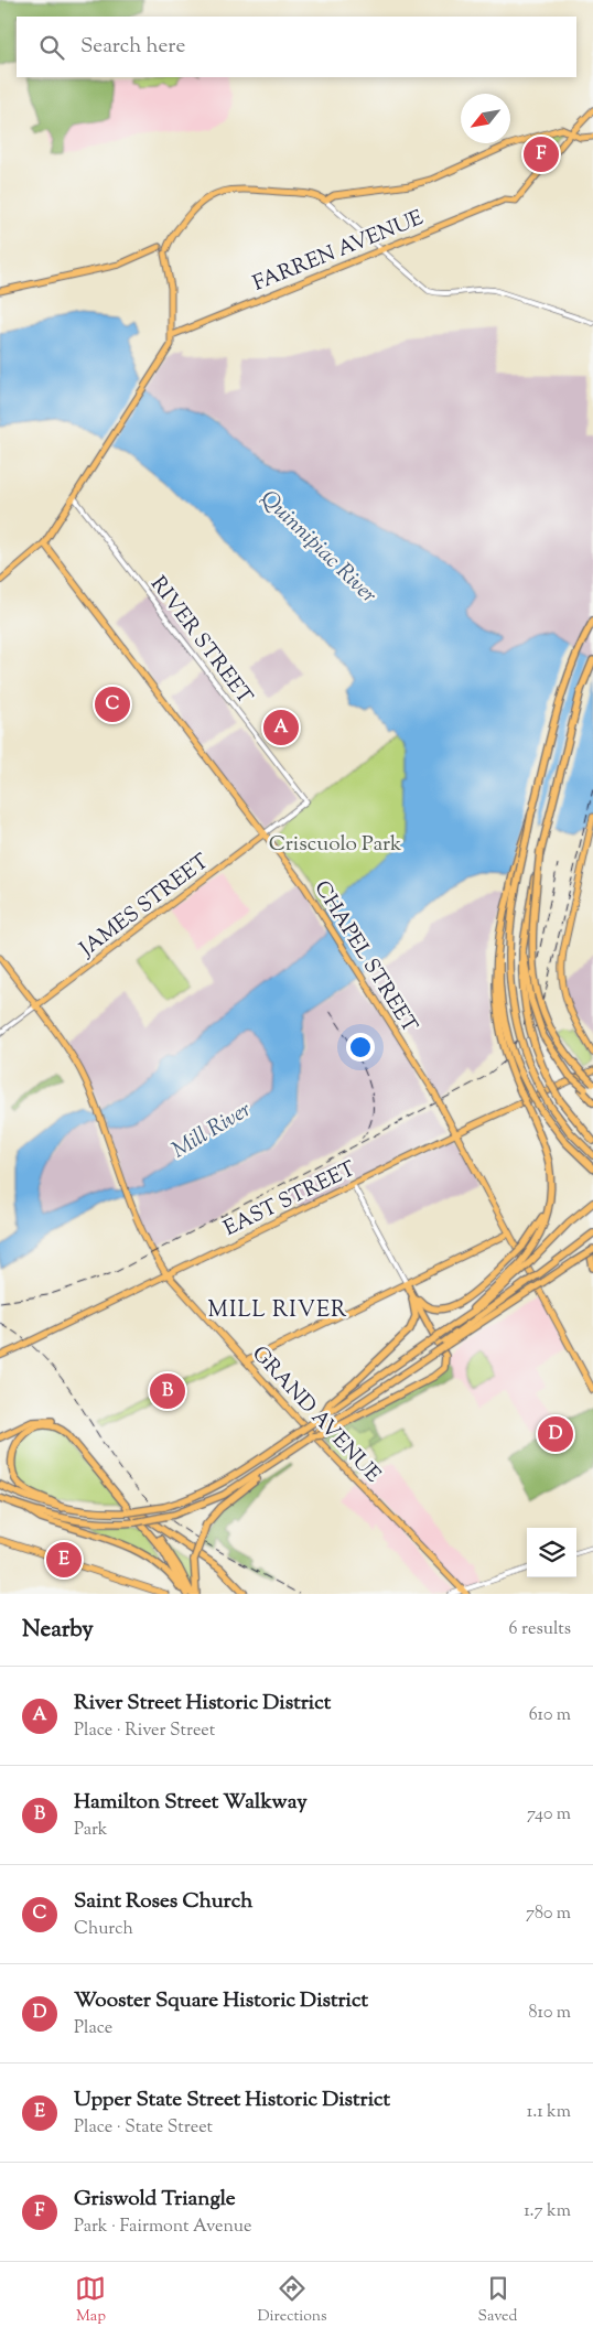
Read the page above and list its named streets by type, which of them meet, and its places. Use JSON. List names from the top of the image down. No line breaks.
{"streets":{"main road":["FARREN AVENUE","JAMES STREET","CHAPEL STREET","EAST STREET","GRAND AVENUE"],"street":["RIVER STREET"]},"crossings":[["RIVER STREET","JAMES STREET"],["JAMES STREET","CHAPEL STREET"],["JAMES STREET","GRAND AVENUE"],["CHAPEL STREET","EAST STREET"],["EAST STREET","GRAND AVENUE"]],"districts":["MILL RIVER"],"water":["Quinnipiac River","Mill River"],"parks":["Criscuolo Park"],"north":"bottom left","page":{"search":"Search here","pins":["F","C","A","B","D","E"],"heading":["Nearby","6 results"],"list":[{"mark":"A","name":"River Street Historic District","note":"Place · River Street","value":"610 m"},{"mark":"B","name":"Hamilton Street Walkway","note":"Park","value":"740 m"},{"mark":"C","name":"Saint Roses Church","note":"Church","value":"780 m"},{"mark":"D","name":"Wooster Square Historic District","note":"Place","value":"810 m"},{"mark":"E","name":"Upper State Street Historic District","note":"Place · State Street","value":"1.1 km"},{"mark":"F","name":"Griswold Triangle","note":"Park · Fairmont Avenue","value":"1.7 km"}],"nav":["Map","Directions","Saved"]}}
